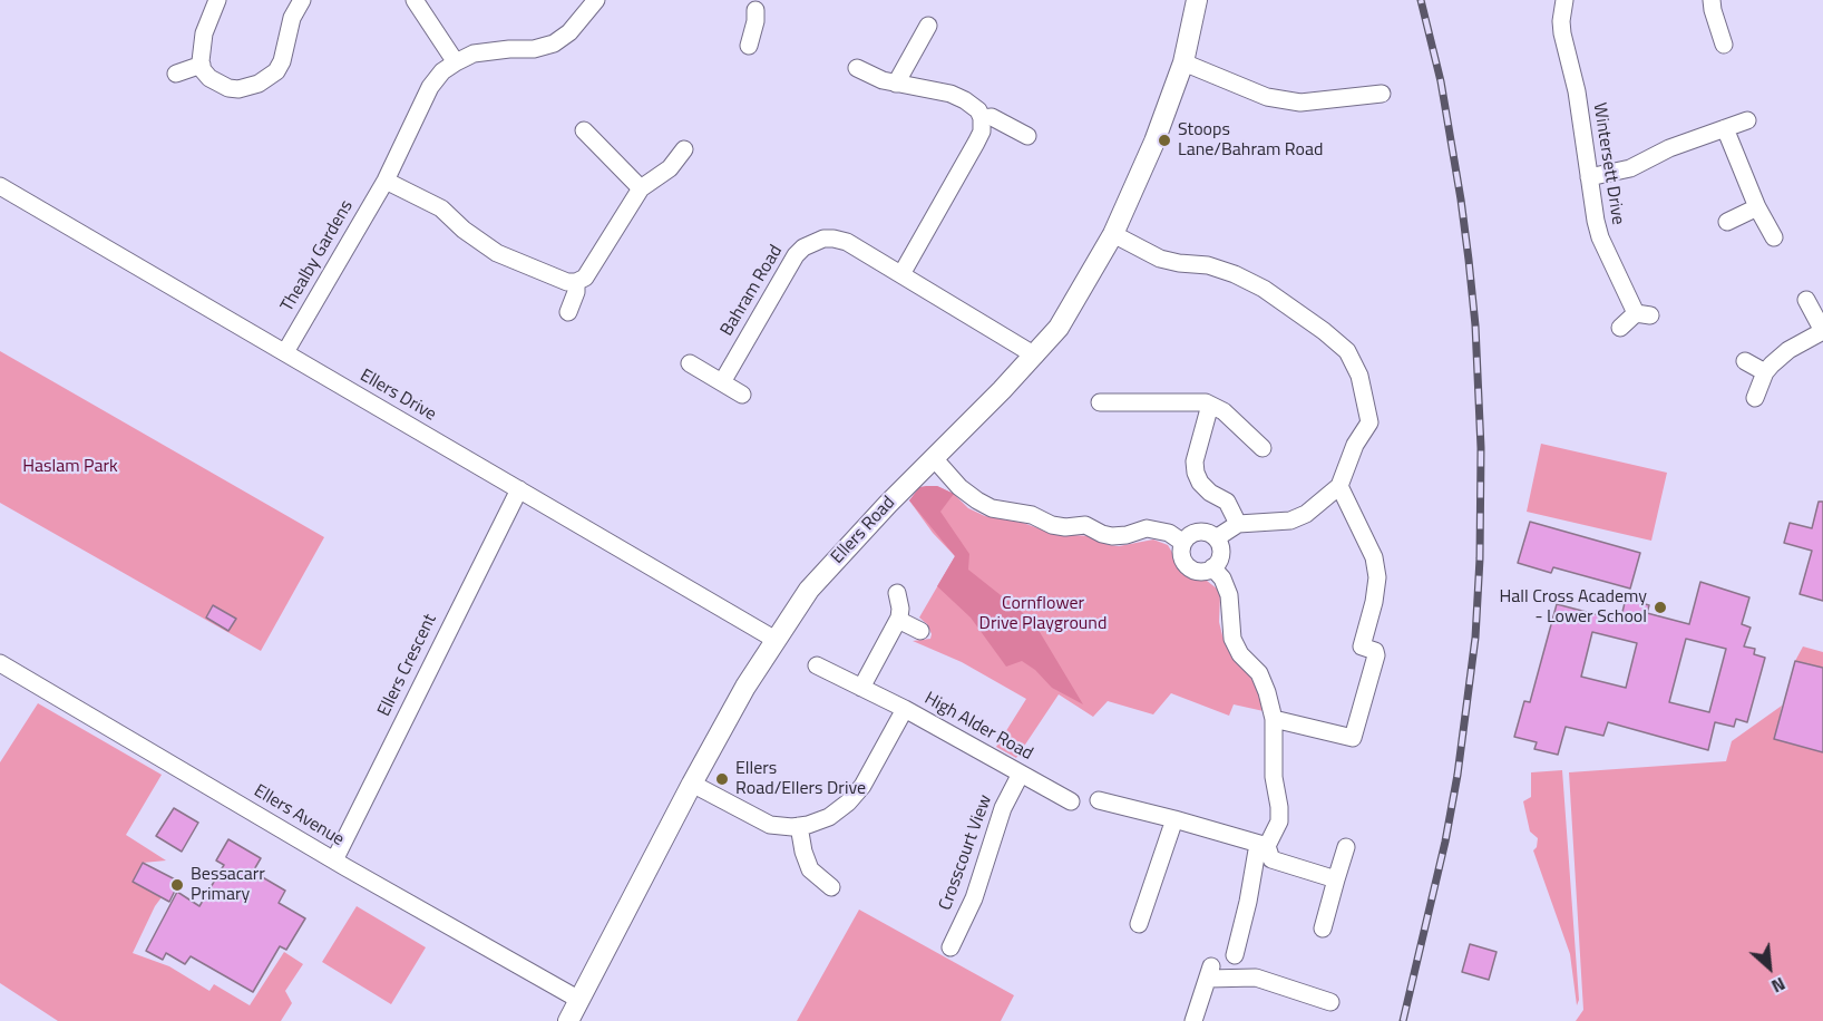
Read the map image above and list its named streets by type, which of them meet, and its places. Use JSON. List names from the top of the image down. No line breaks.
{"streets":{"street":["Wintersett Drive","Thealby Gardens","Bahram Road","Ellers Drive","Ellers Road","Ellers Crescent","High Alder Road","Ellers Avenue","Crosscourt View"]},"crossings":[["Thealby Gardens","Ellers Drive"],["Bahram Road","Ellers Road"],["Ellers Drive","Ellers Road"],["Ellers Drive","Ellers Crescent"],["Ellers Road","High Alder Road"],["Ellers Road","Ellers Avenue"],["Ellers Crescent","Ellers Avenue"],["High Alder Road","Crosscourt View"]],"parks":["Haslam Park","Cornflower Drive Playground"],"places":["Stoops Lane/Bahram Road","Hall Cross Academy - Lower School","Ellers Road/Ellers Drive","Bessacarr Primary"],"north":"bottom right"}
